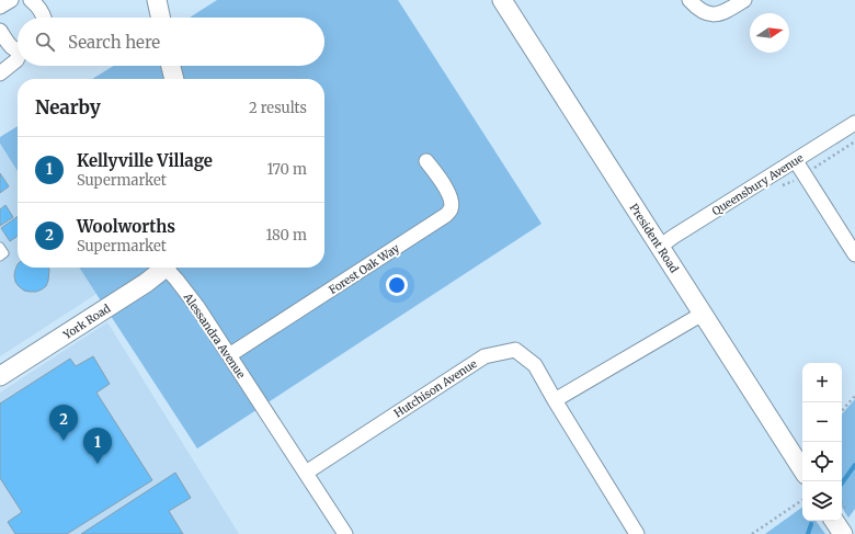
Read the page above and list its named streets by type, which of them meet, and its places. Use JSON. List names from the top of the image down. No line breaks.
{"streets":{"street":["Queensbury Avenue","President Road","Forest Oak Way","York Road","Alessandra Avenue","Hutchison Avenue"]},"crossings":[["Queensbury Avenue","President Road"],["Forest Oak Way","Alessandra Avenue"],["Alessandra Avenue","Hutchison Avenue"]],"north":"right","page":{"search":"Search here","heading":["Nearby","2 results"],"list":[{"mark":"1","name":"Kellyville Village","note":"Supermarket","value":"170 m"},{"mark":"2","name":"Woolworths","note":"Supermarket","value":"180 m"}],"map_buttons":["+","−"],"pins":["2","1"]}}
